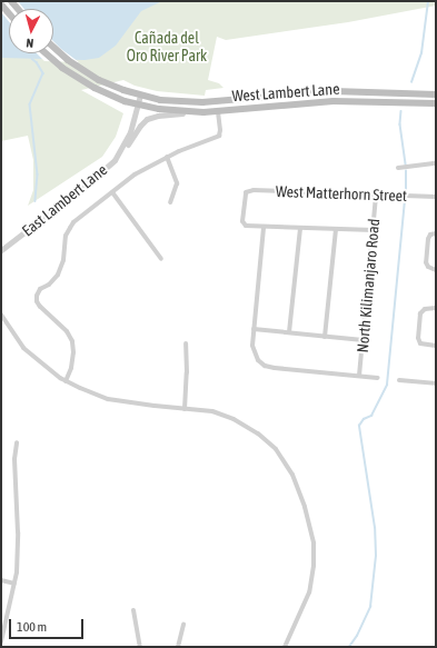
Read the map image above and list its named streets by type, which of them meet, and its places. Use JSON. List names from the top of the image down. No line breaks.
{"streets":{"main road":["West Lambert Lane"],"street":["West Matterhorn Street","East Lambert Lane","North Kilimanjaro Road"]},"crossings":[["West Lambert Lane","East Lambert Lane"],["West Matterhorn Street","North Kilimanjaro Road"]],"parks":["Cañada del Oro River Park"],"scale_bar":"100 m","north":"bottom"}
